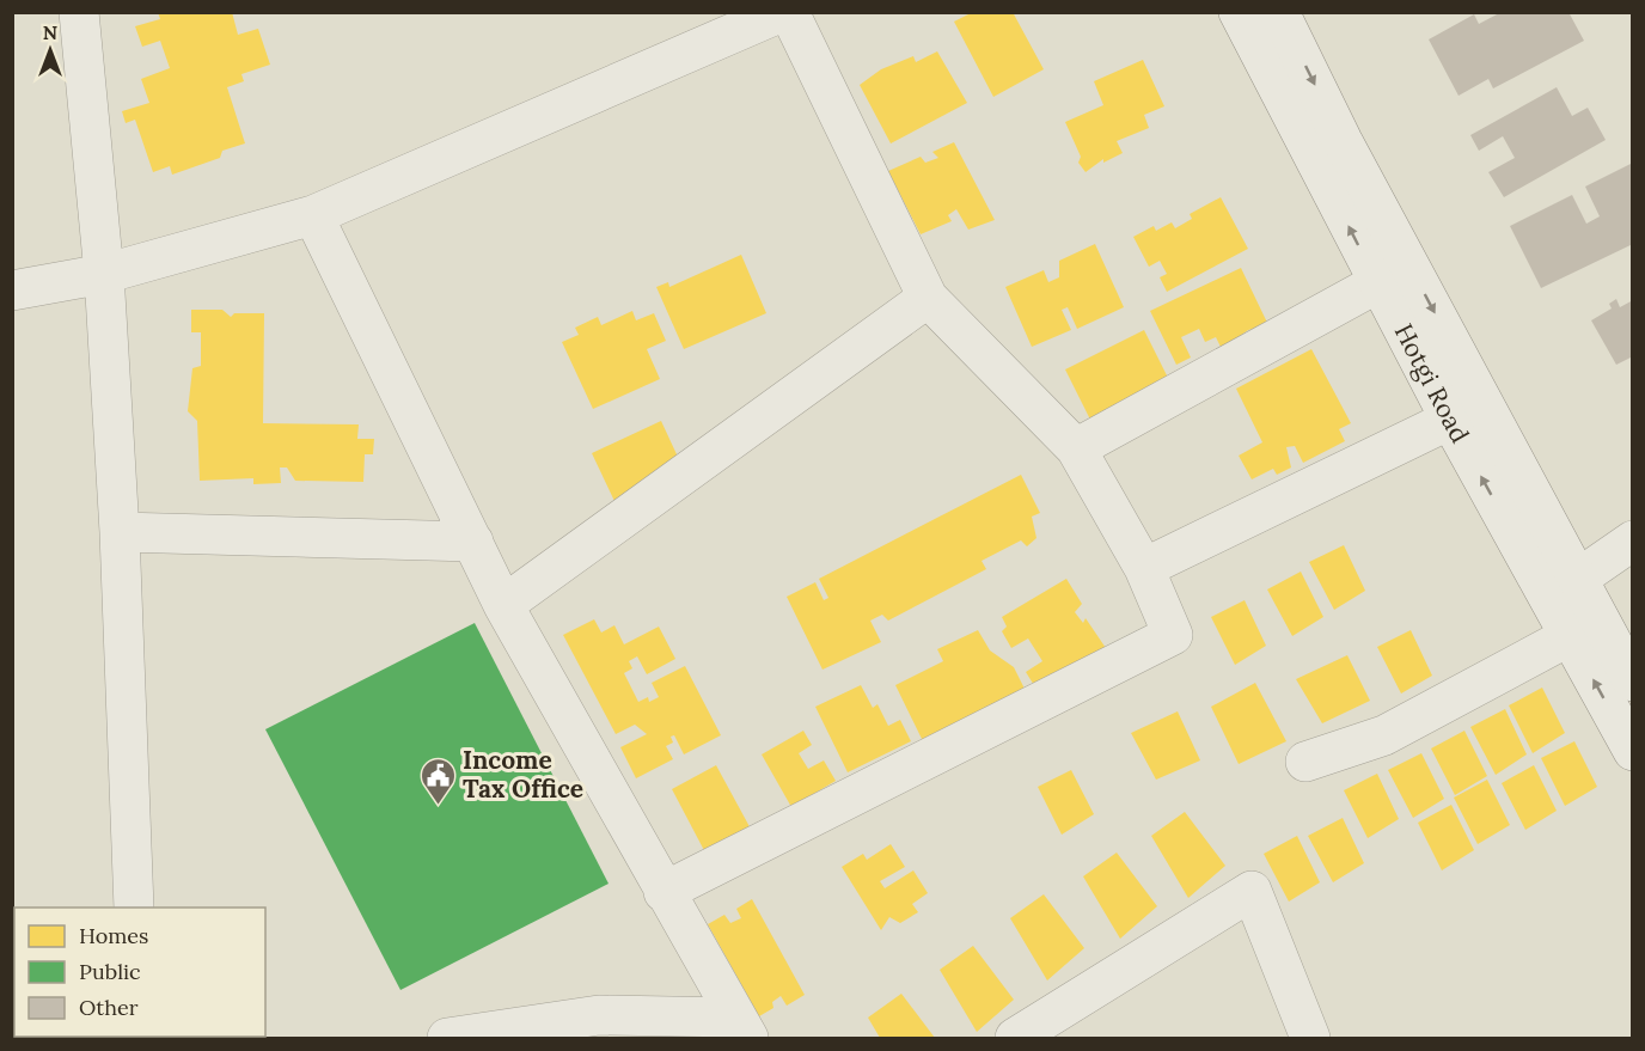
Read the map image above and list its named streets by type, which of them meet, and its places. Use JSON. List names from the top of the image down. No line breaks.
{"streets":{"street":["Hotgi Road"]},"places":{"public building":["Income Tax Office"]},"legend":["Homes","Public","Other"],"north":"top"}
